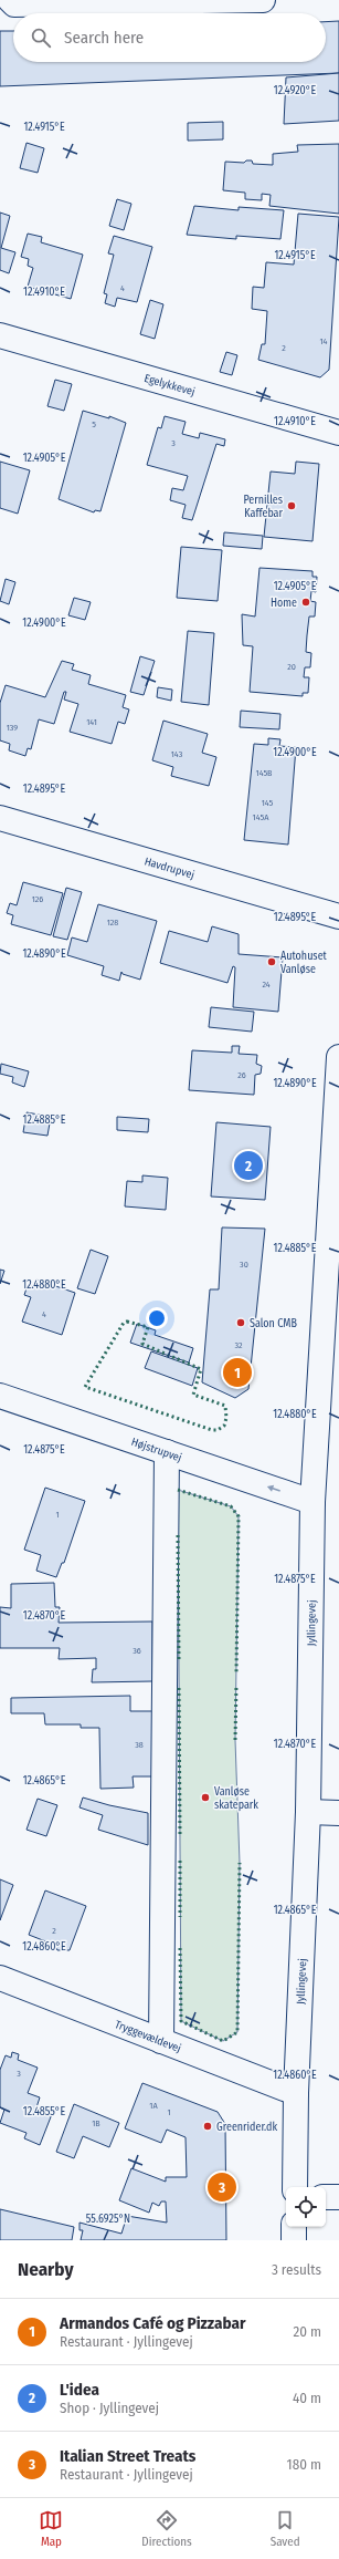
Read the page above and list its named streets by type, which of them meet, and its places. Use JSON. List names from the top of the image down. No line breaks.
{"streets":{"street":["Egelykkevej","Havdrupvej","Højstrupvej","Jyllingevej","Tryggevældevej"]},"crossings":[["Højstrupvej","Jyllingevej"],["Jyllingevej","Tryggevældevej"]],"one_way":["Højstrupvej"],"places":["Pernilles Kaffebar","Home","Autohuset Vanløse","Salon CMB","Vanløse skatepark","Greenrider.dk"],"house_numbers":["4","14","2","5","3","20","141","139","143","145B","145","145A","126","128","24","26","30","4","32","1","36","38","2","3","1A","1","1B"],"page":{"search":"Search here","pins":["2","1","3"],"heading":["Nearby","3 results"],"list":[{"mark":"1","name":"Armandos Café og Pizzabar","note":"Restaurant · Jyllingevej","value":"20 m"},{"mark":"2","name":"L'idea","note":"Shop · Jyllingevej","value":"40 m"},{"mark":"3","name":"Italian Street Treats","note":"Restaurant · Jyllingevej","value":"180 m"}],"nav":["Map","Directions","Saved"]},"coordinates":["12.4920°E","12.4915°E","12.4910°E","12.4905°E","12.4900°E","12.4895°E","12.4890°E","12.4885°E","12.4880°E","12.4875°E","12.4870°E","12.4865°E","12.4860°E","12.4855°E","55.6925°N"]}
